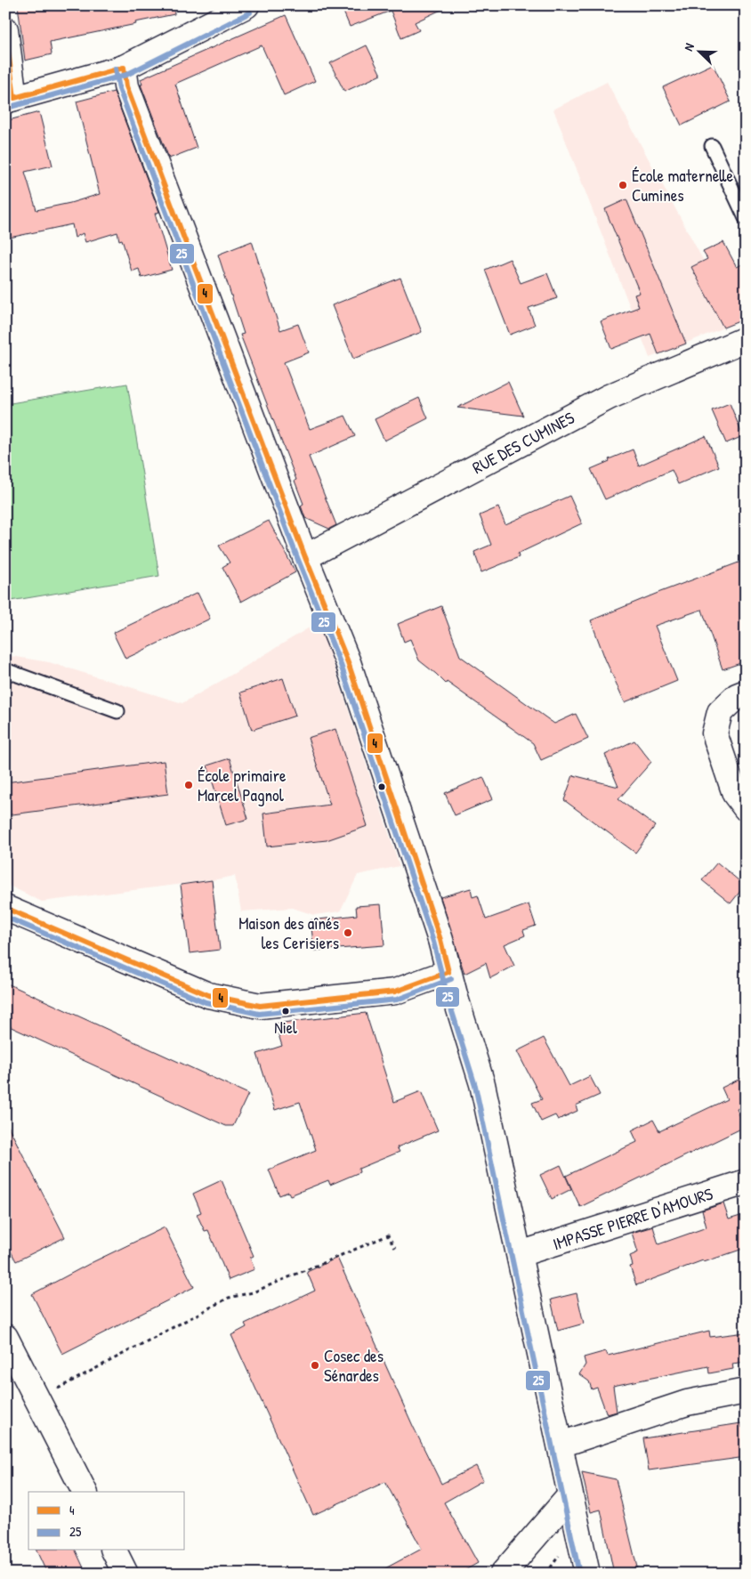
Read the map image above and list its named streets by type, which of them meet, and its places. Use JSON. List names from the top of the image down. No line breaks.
{"streets":{"street":["RUE DES CUMINES","IMPASSE PIERRE D'AMOURS"]},"places":["École maternelle Cumines","École primaire Marcel Pagnol","Maison des aînés les Cerisiers","Niel","Cosec des Sénardes"],"lines":["transit line 25","transit line 4"],"legend":["4","25"],"north":"top left"}
